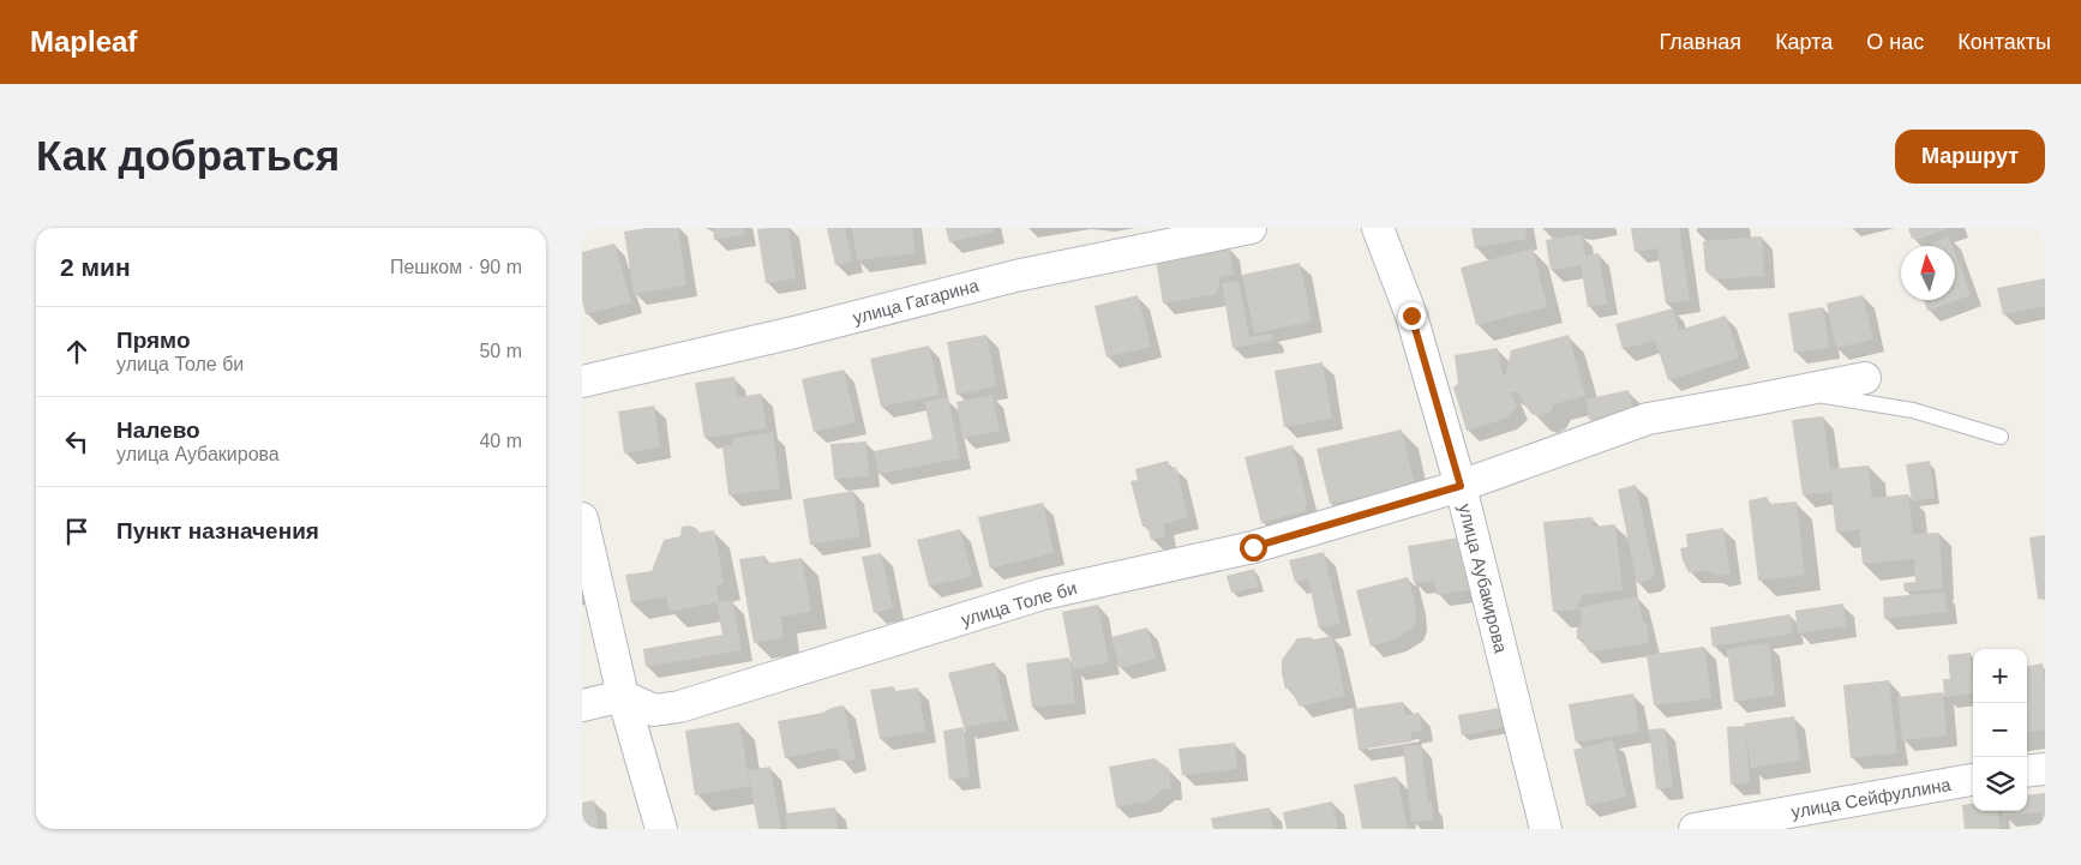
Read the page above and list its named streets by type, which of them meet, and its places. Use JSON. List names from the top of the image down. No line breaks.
{"streets":{"street":["улица Гагарина","улица Аубакирова","улица Толе би","улица Сейфуллина"]},"crossings":[["улица Аубакирова","улица Толе би"]],"north":"top","page":{"header":"Mapleaf","nav":["Главная","Карта","О нас","Контакты"],"buttons":"Маршрут","title":"Как добраться","heading":["2 мин","Пешком · 90 m"],"list":[["Прямо","улица Толе би","50 m"],["Налево","улица Аубакирова","40 m"],"Пункт назначения"],"map_buttons":["+","−"]}}
